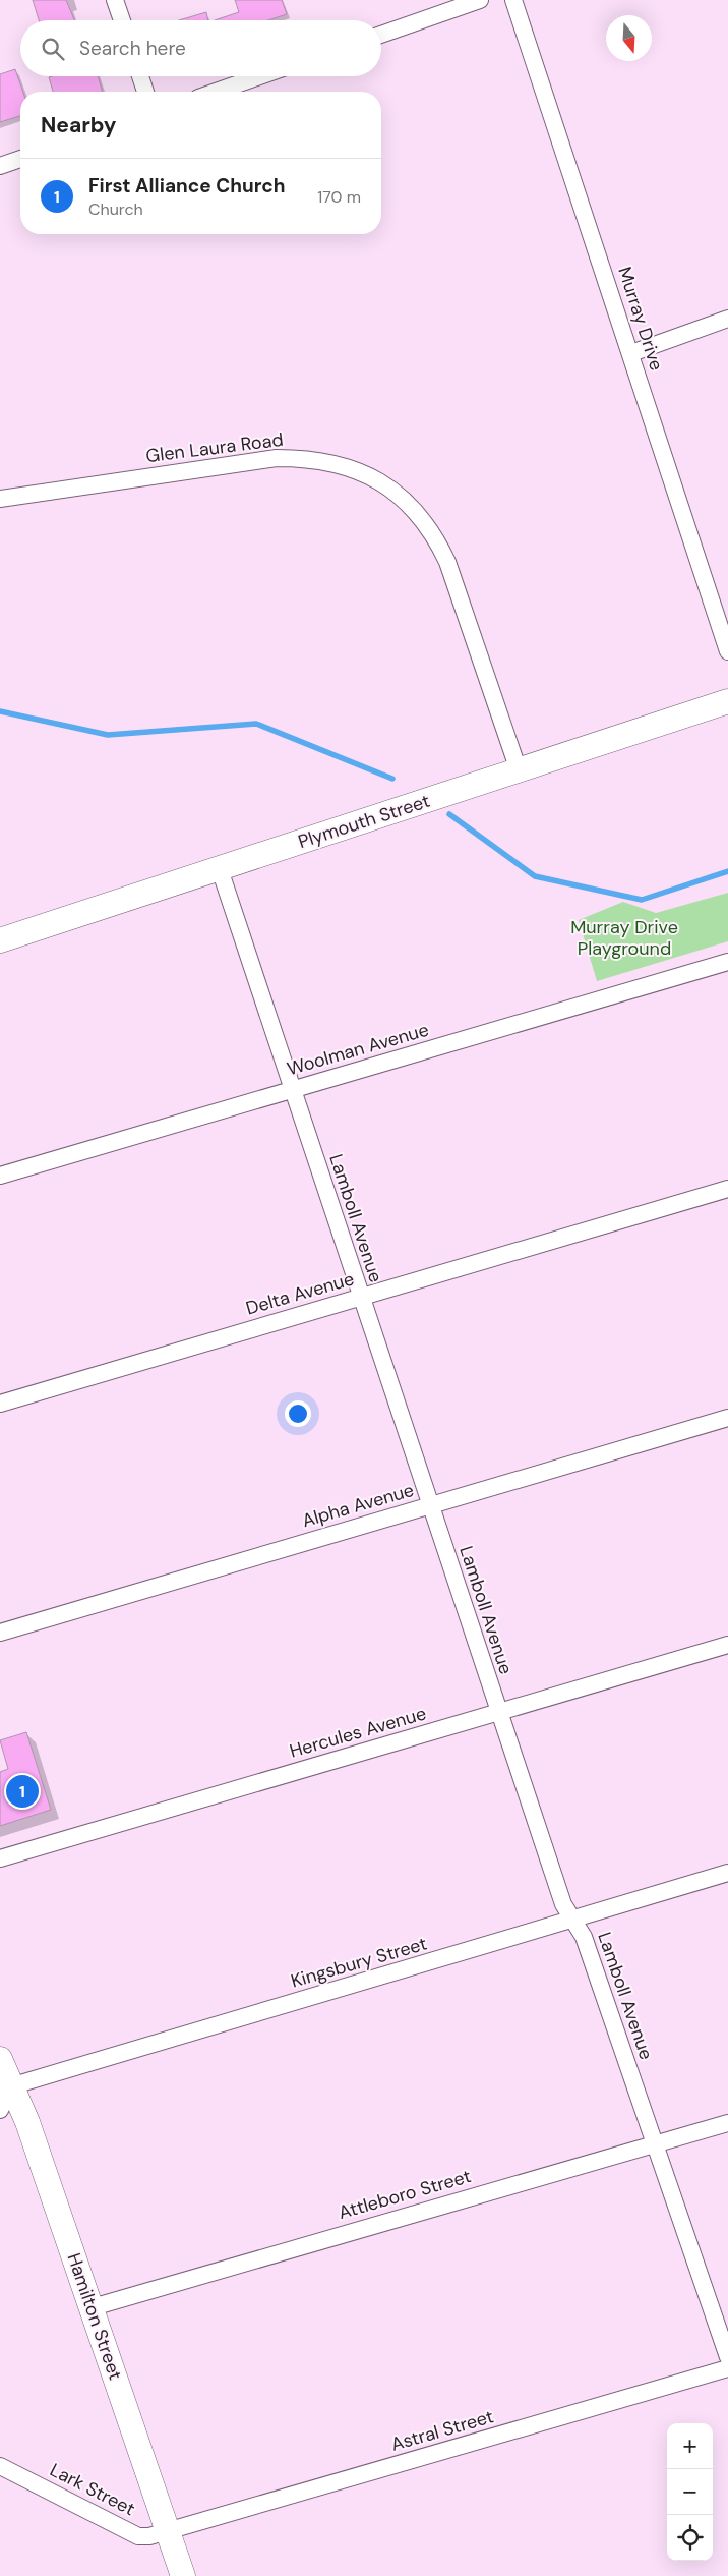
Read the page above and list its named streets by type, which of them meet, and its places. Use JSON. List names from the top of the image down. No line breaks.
{"streets":{"street":["Murray Drive","Glen Laura Road","Plymouth Street","Woolman Avenue","Lamboll Avenue","Delta Avenue","Alpha Avenue","Hercules Avenue","Kingsbury Street","Attleboro Street","Hamilton Street","Astral Street","Lark Street"]},"crossings":[["Glen Laura Road","Plymouth Street"],["Plymouth Street","Lamboll Avenue"],["Woolman Avenue","Lamboll Avenue"],["Lamboll Avenue","Delta Avenue"],["Lamboll Avenue","Alpha Avenue"],["Lamboll Avenue","Hercules Avenue"],["Lamboll Avenue","Kingsbury Street"],["Lamboll Avenue","Attleboro Street"],["Kingsbury Street","Hamilton Street"],["Attleboro Street","Hamilton Street"],["Hamilton Street","Astral Street"],["Hamilton Street","Lark Street"],["Astral Street","Lark Street"]],"parks":["Murray Drive Playground"],"north":"bottom","page":{"search":"Search here","heading":"Nearby","list":[{"mark":"1","name":"First Alliance Church","note":"Church","value":"170 m"}],"pins":"1","map_buttons":["+","−"]}}
